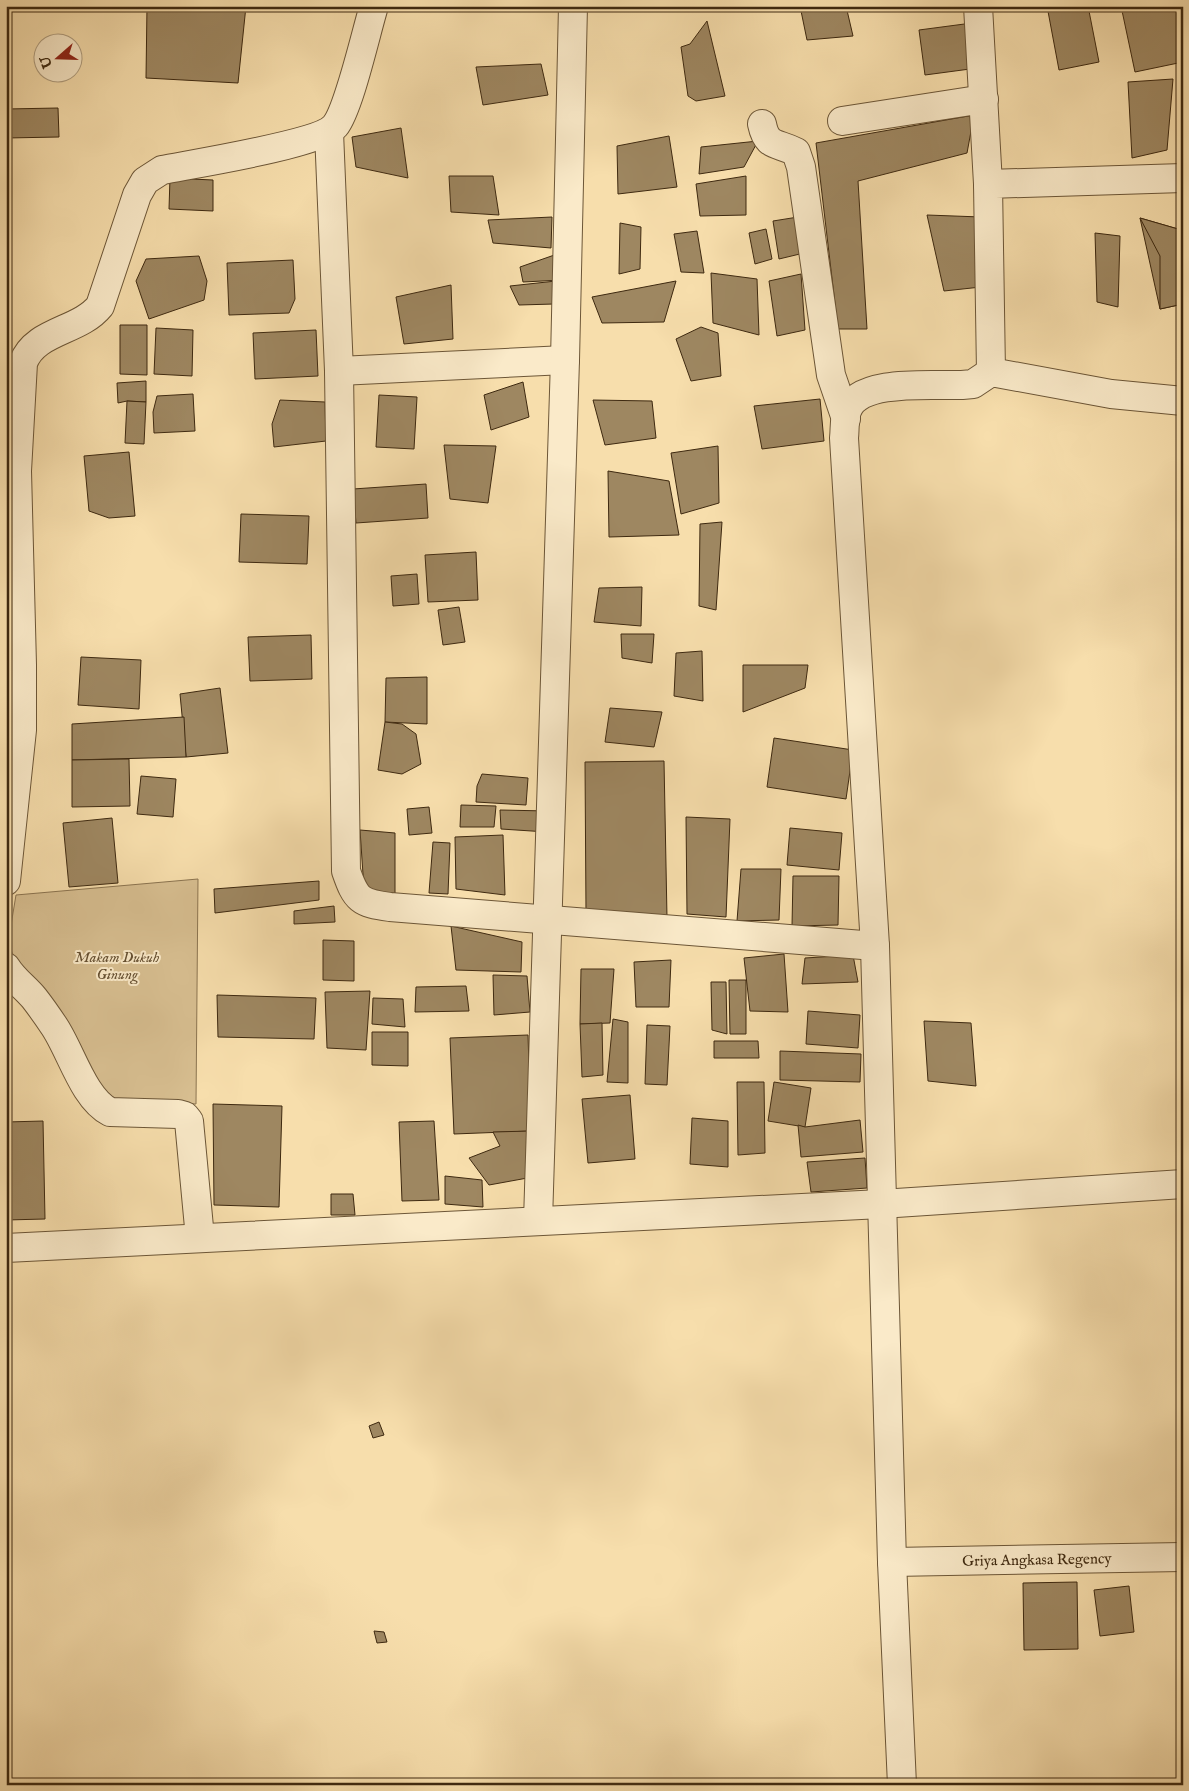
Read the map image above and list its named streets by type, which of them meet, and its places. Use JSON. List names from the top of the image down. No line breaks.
{"streets":{"street":["Griya Angkasa Regency"]},"parks":["Makam Dukuh Ginung"],"north":"left"}
